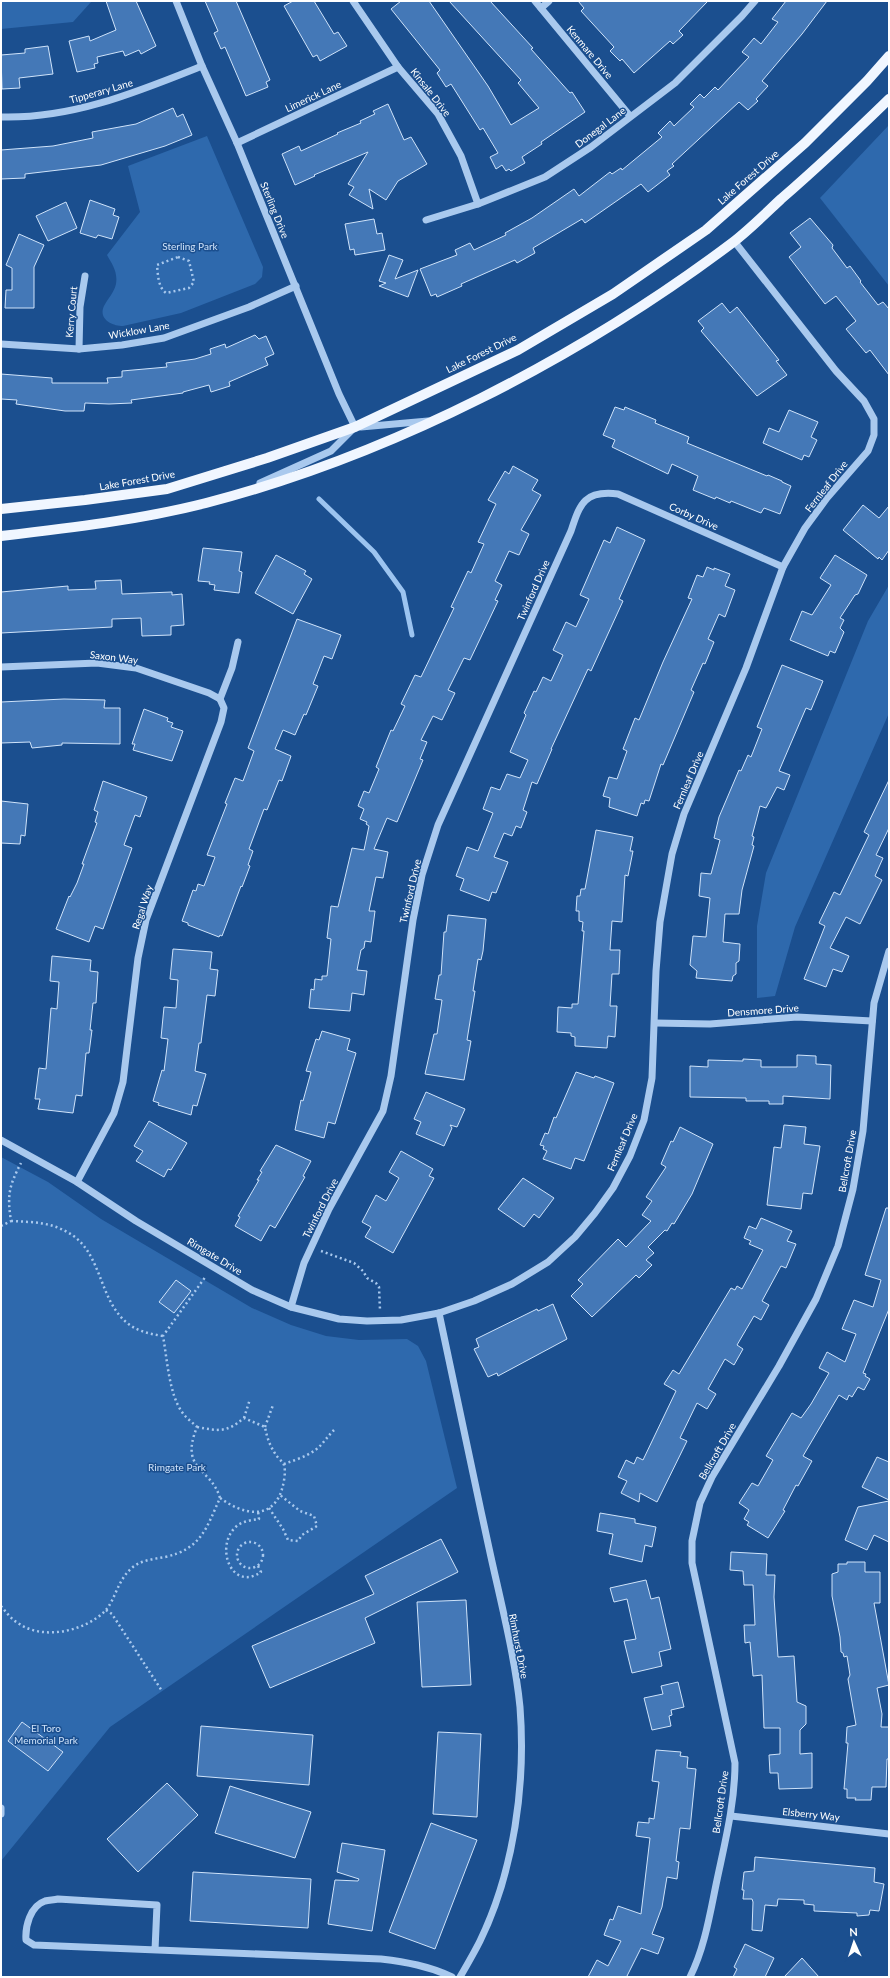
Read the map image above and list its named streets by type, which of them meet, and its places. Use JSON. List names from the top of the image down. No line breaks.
{"streets":{"main road":["Lake Forest Drive"],"street":["Kenmare Drive","Tipperary Lane","Kinsale Drive","Limerick Lane","Donegal Lane","Sterling Drive","Kerry Court","Wicklow Lane","Fernleaf Drive","Corby Drive","Twinford Drive","Saxon Way","Regal Way","Densmore Drive","Bellcroft Drive","Rimgate Drive","Rimhurst Drive","Elsberry Way"]},"crossings":[["Kenmare Drive","Donegal Lane"],["Tipperary Lane","Sterling Drive"],["Kinsale Drive","Limerick Lane"],["Kinsale Drive","Donegal Lane"],["Limerick Lane","Sterling Drive"],["Lake Forest Drive","Sterling Drive"],["Sterling Drive","Wicklow Lane"],["Kerry Court","Wicklow Lane"],["Fernleaf Drive","Corby Drive"],["Fernleaf Drive","Densmore Drive"],["Fernleaf Drive","Rimgate Drive"],["Fernleaf Drive","Rimhurst Drive"],["Corby Drive","Twinford Drive"],["Twinford Drive","Rimgate Drive"],["Saxon Way","Regal Way"],["Regal Way","Rimgate Drive"],["Densmore Drive","Bellcroft Drive"],["Bellcroft Drive","Elsberry Way"],["Rimgate Drive","Rimhurst Drive"]],"parks":["Sterling Park","Rimgate Park","El Toro Memorial Park"],"north":"top"}
